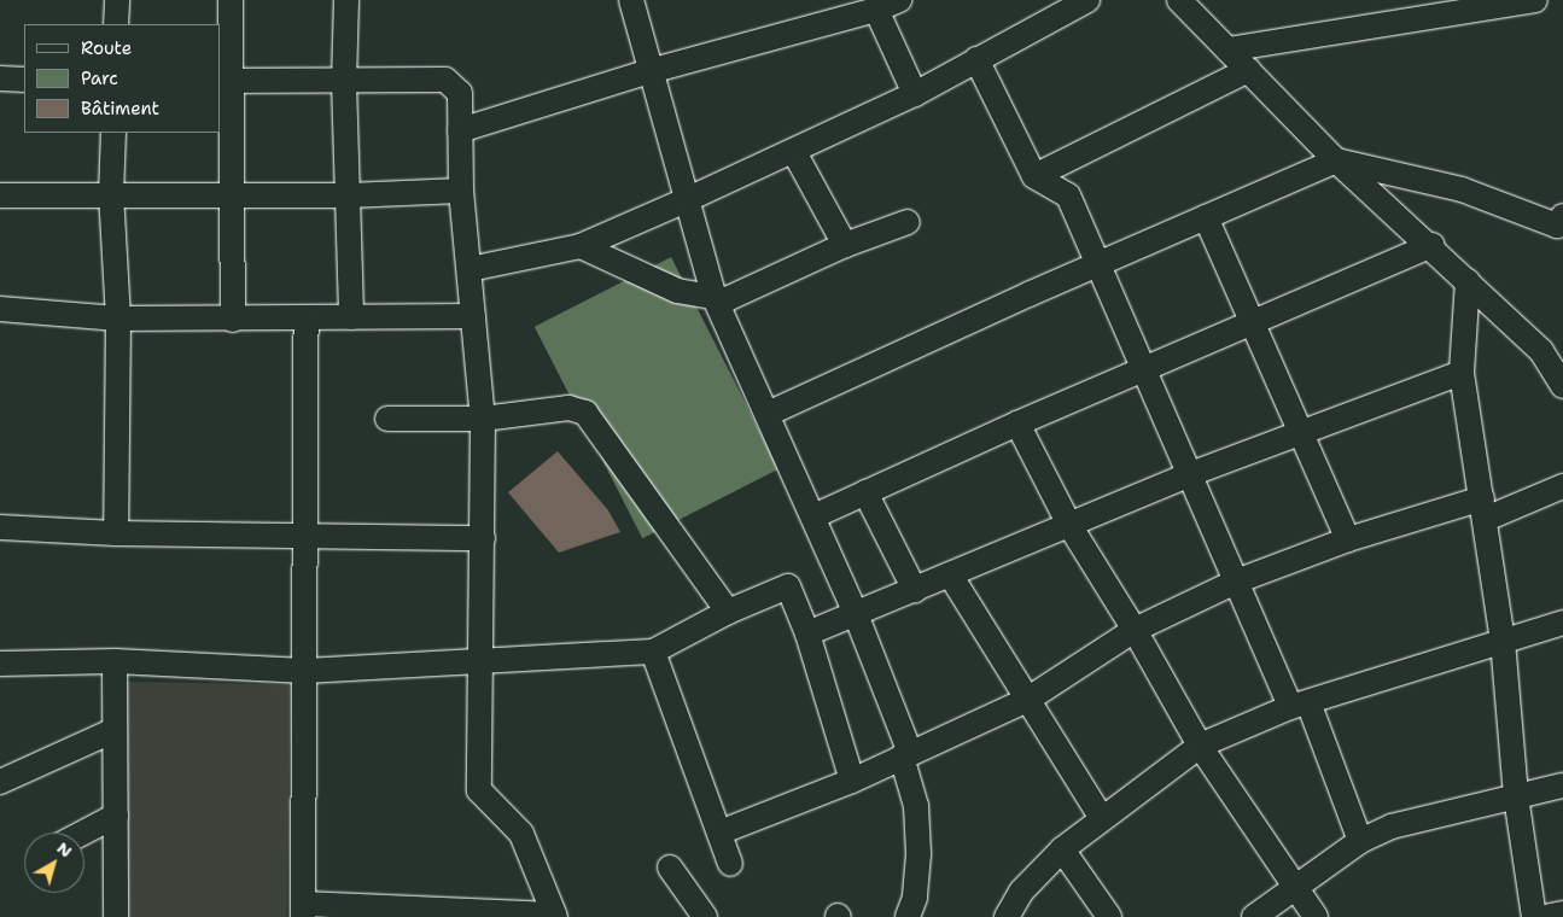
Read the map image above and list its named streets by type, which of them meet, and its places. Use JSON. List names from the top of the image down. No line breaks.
{"legend":["Route","Parc","Bâtiment"],"north":"top right"}
